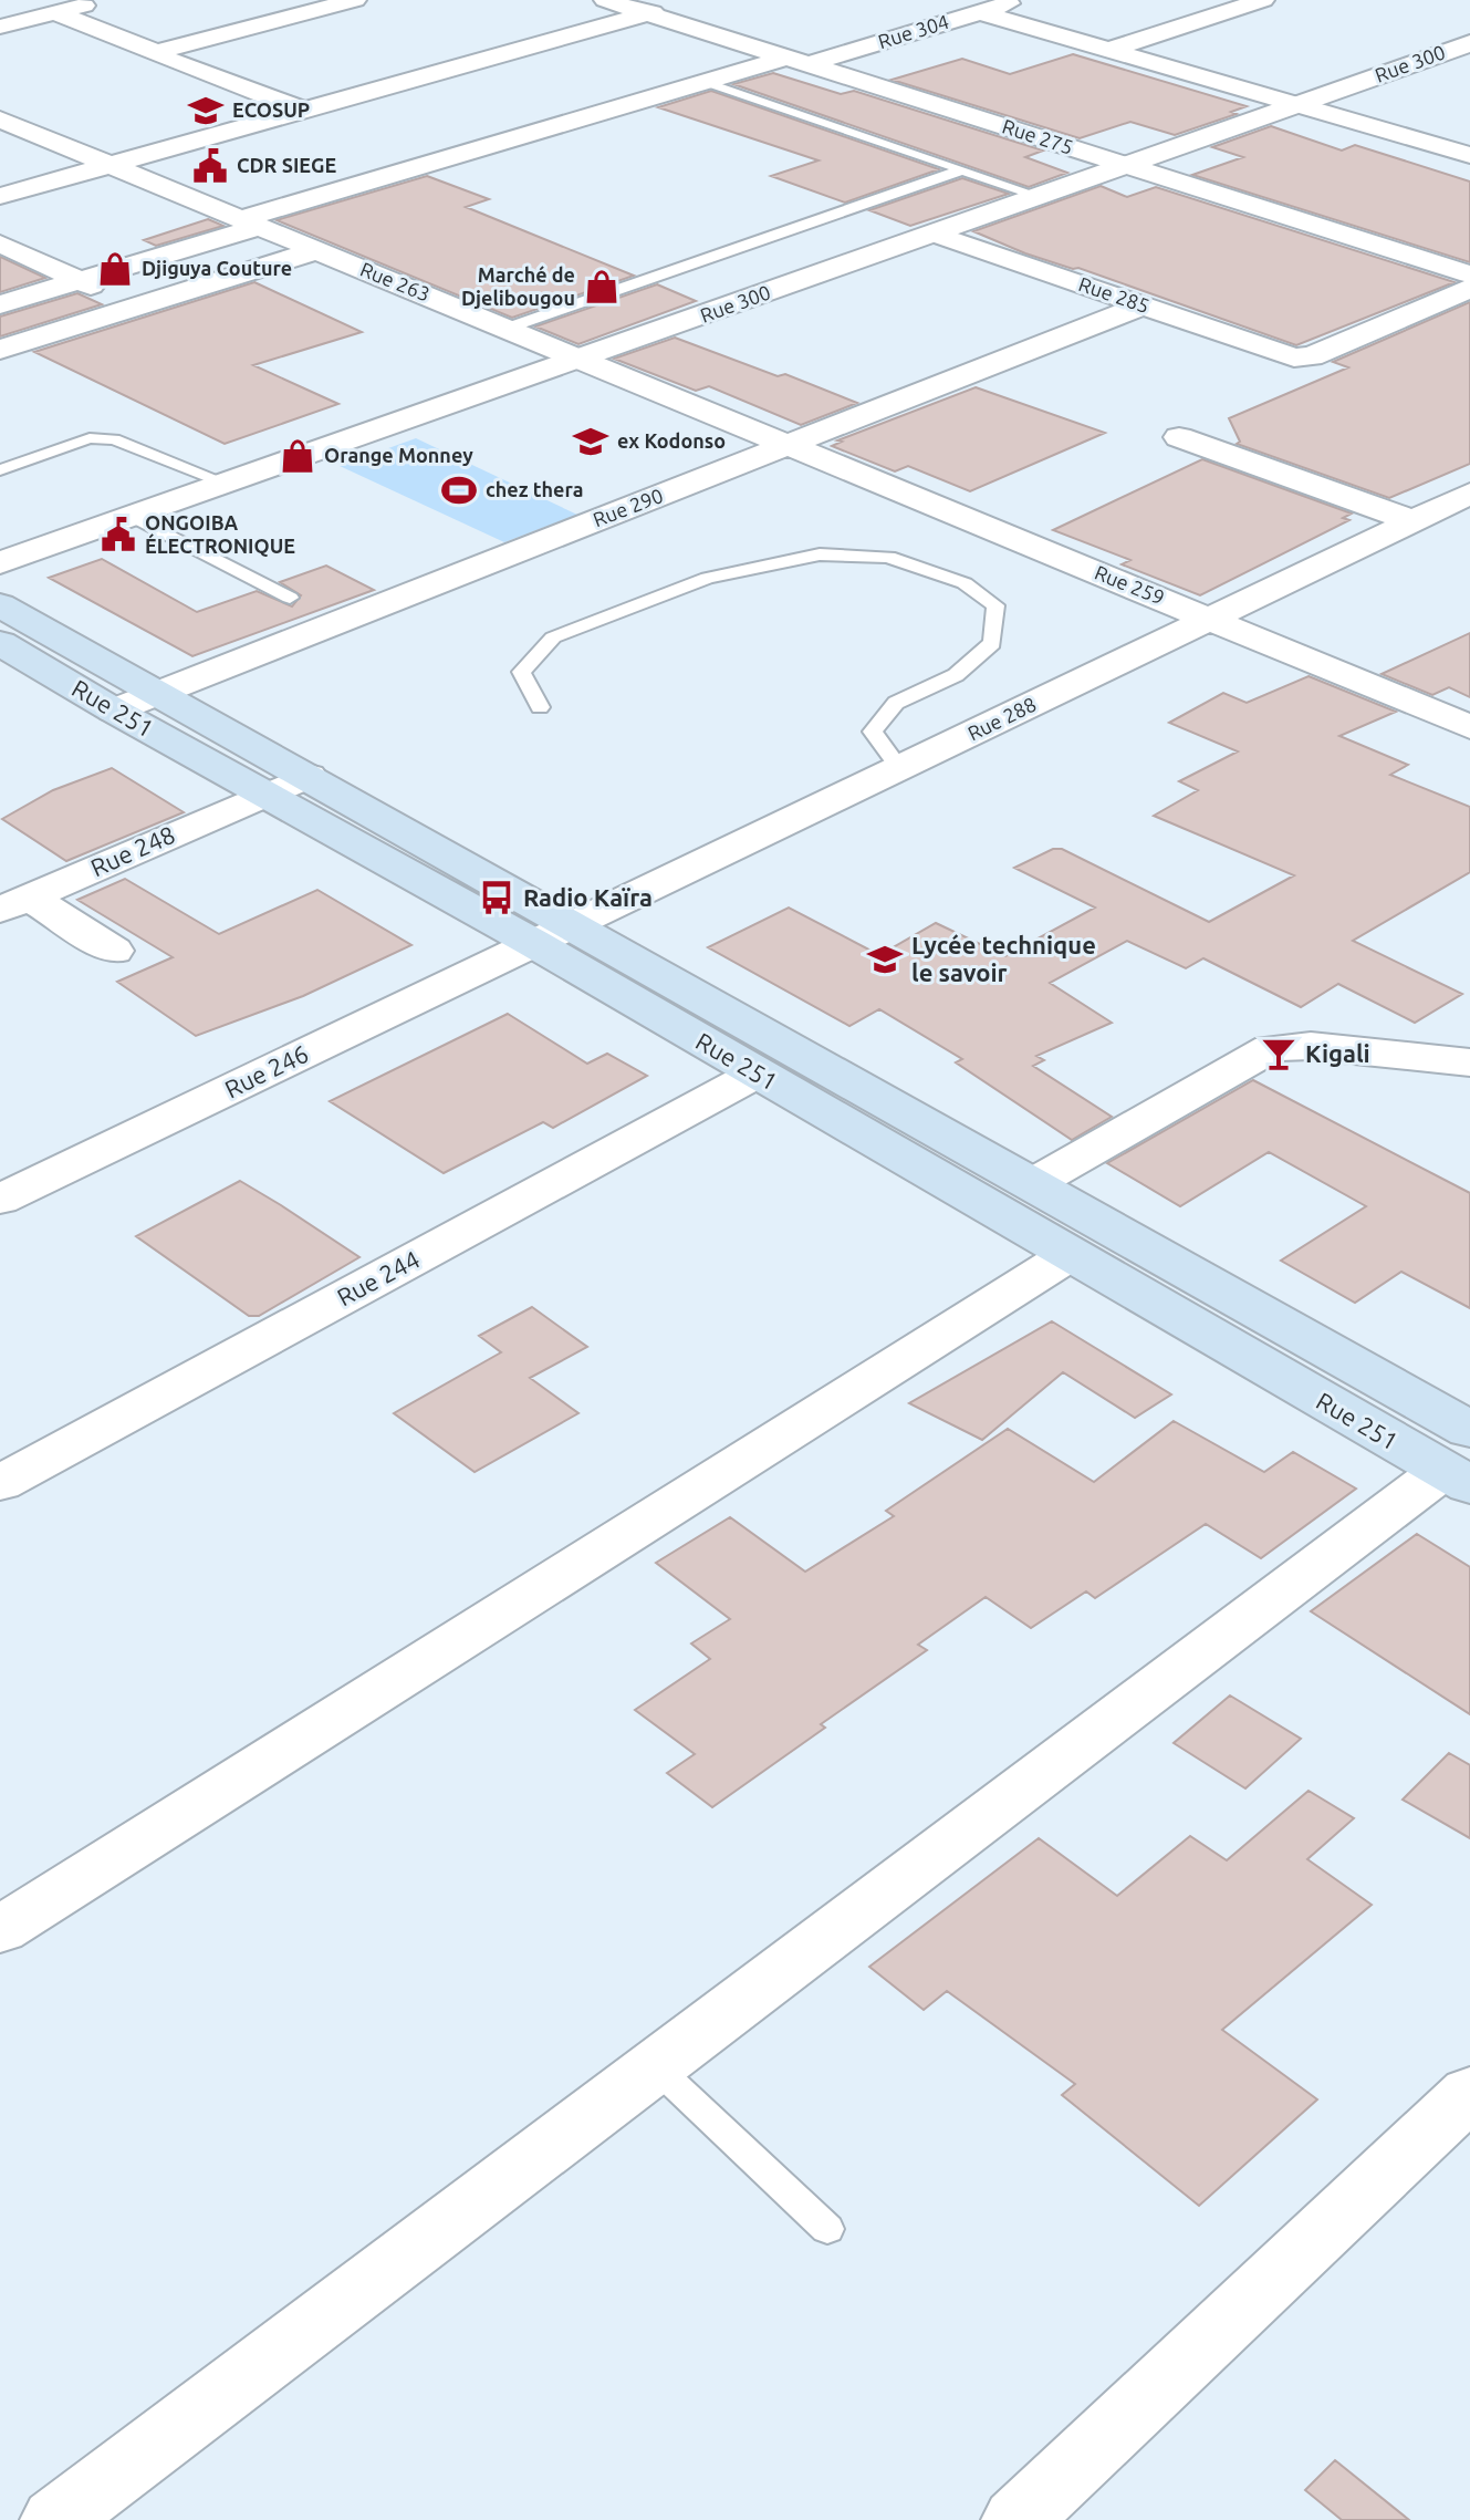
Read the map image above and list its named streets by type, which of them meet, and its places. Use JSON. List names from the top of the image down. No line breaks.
{"streets":{"main road":["Rue 251"],"street":["Rue 304","Rue 300","Rue 275","Rue 263","Rue 285","Rue 290","Rue 259","Rue 288","Rue 248","Rue 246","Rue 244"]},"crossings":[["Rue 304","Rue 275"],["Rue 304","Rue 263"],["Rue 300","Rue 275"],["Rue 300","Rue 263"],["Rue 300","Rue 285"],["Rue 263","Rue 290"],["Rue 263","Rue 259"],["Rue 285","Rue 290"],["Rue 290","Rue 259"],["Rue 290","Rue 251"],["Rue 259","Rue 288"],["Rue 251","Rue 288"],["Rue 251","Rue 248"],["Rue 251","Rue 246"],["Rue 251","Rue 244"],["Rue 288","Rue 246"]],"places":{"school or university":["ECOSUP","ex Kodonso","Lycée technique le savoir"],"public building":["CDR SIEGE","ONGOIBA ÉLECTRONIQUE"],"shop":["Djiguya Couture","Marché de Djelibougou","Orange Monney"],"sports":["chez thera"],"bus stop":["Radio Kaïra"],"bar":["Kigali"]}}
